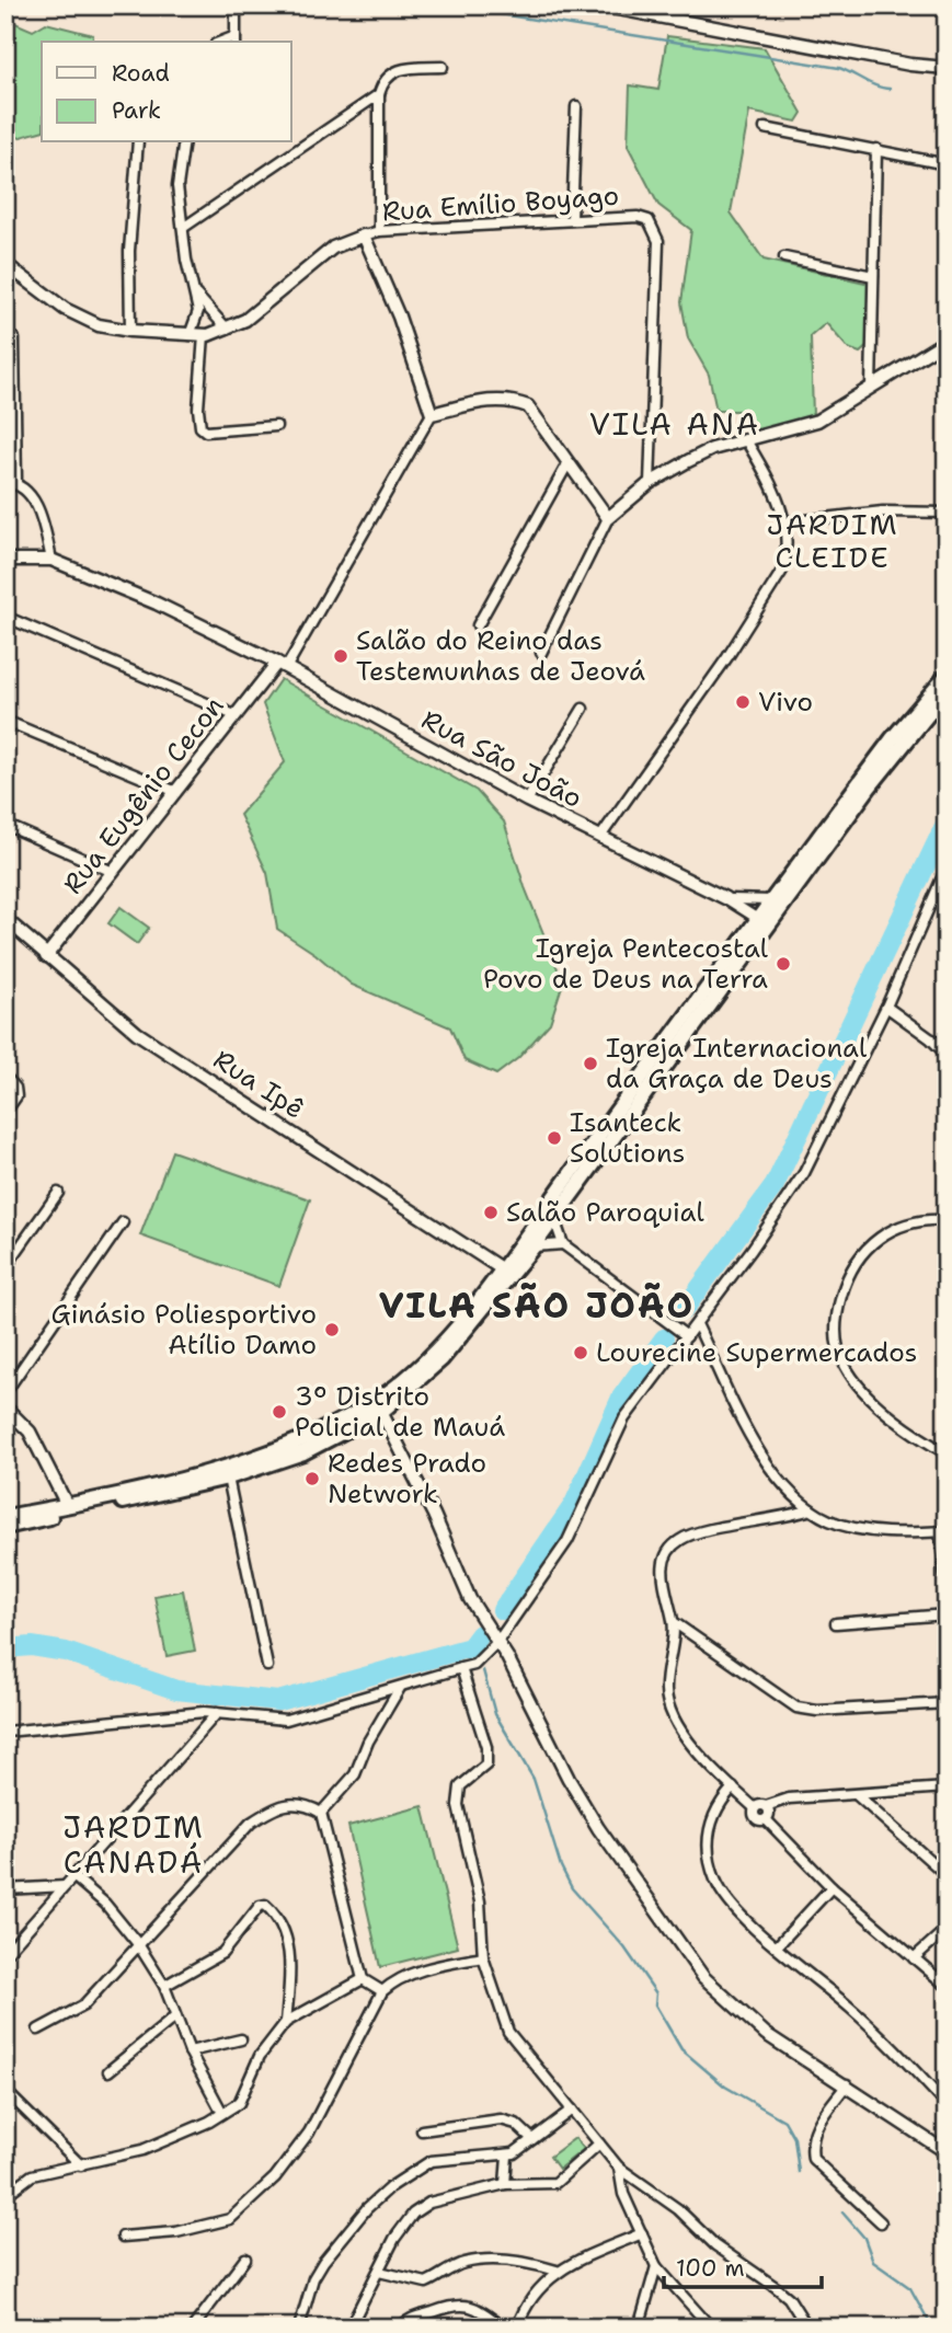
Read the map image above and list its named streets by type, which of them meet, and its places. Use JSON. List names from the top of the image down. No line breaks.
{"streets":{"street":["Rua Emílio Boyago","Rua São João","Rua Eugênio Cecon","Rua Ipê"]},"crossings":[["Rua São João","Rua Eugênio Cecon"],["Rua Eugênio Cecon","Rua Ipê"]],"districts":["VILA ANA","JARDIM CLEIDE","VILA SÃO JOÃO","JARDIM CANADÁ"],"places":["Salão do Reino das Testemunhas de Jeová","Vivo","Igreja Pentecostal Povo de Deus na Terra","Igreja Internacional da Graça de Deus","Isanteck Solutions","Salão Paroquial","Ginásio Poliesportivo Atílio Damo","Lourecine Supermercados","3º Distrito Policial de Mauá","Redes Prado Network"],"legend":["Road","Park"],"scale_bar":"100 m"}
